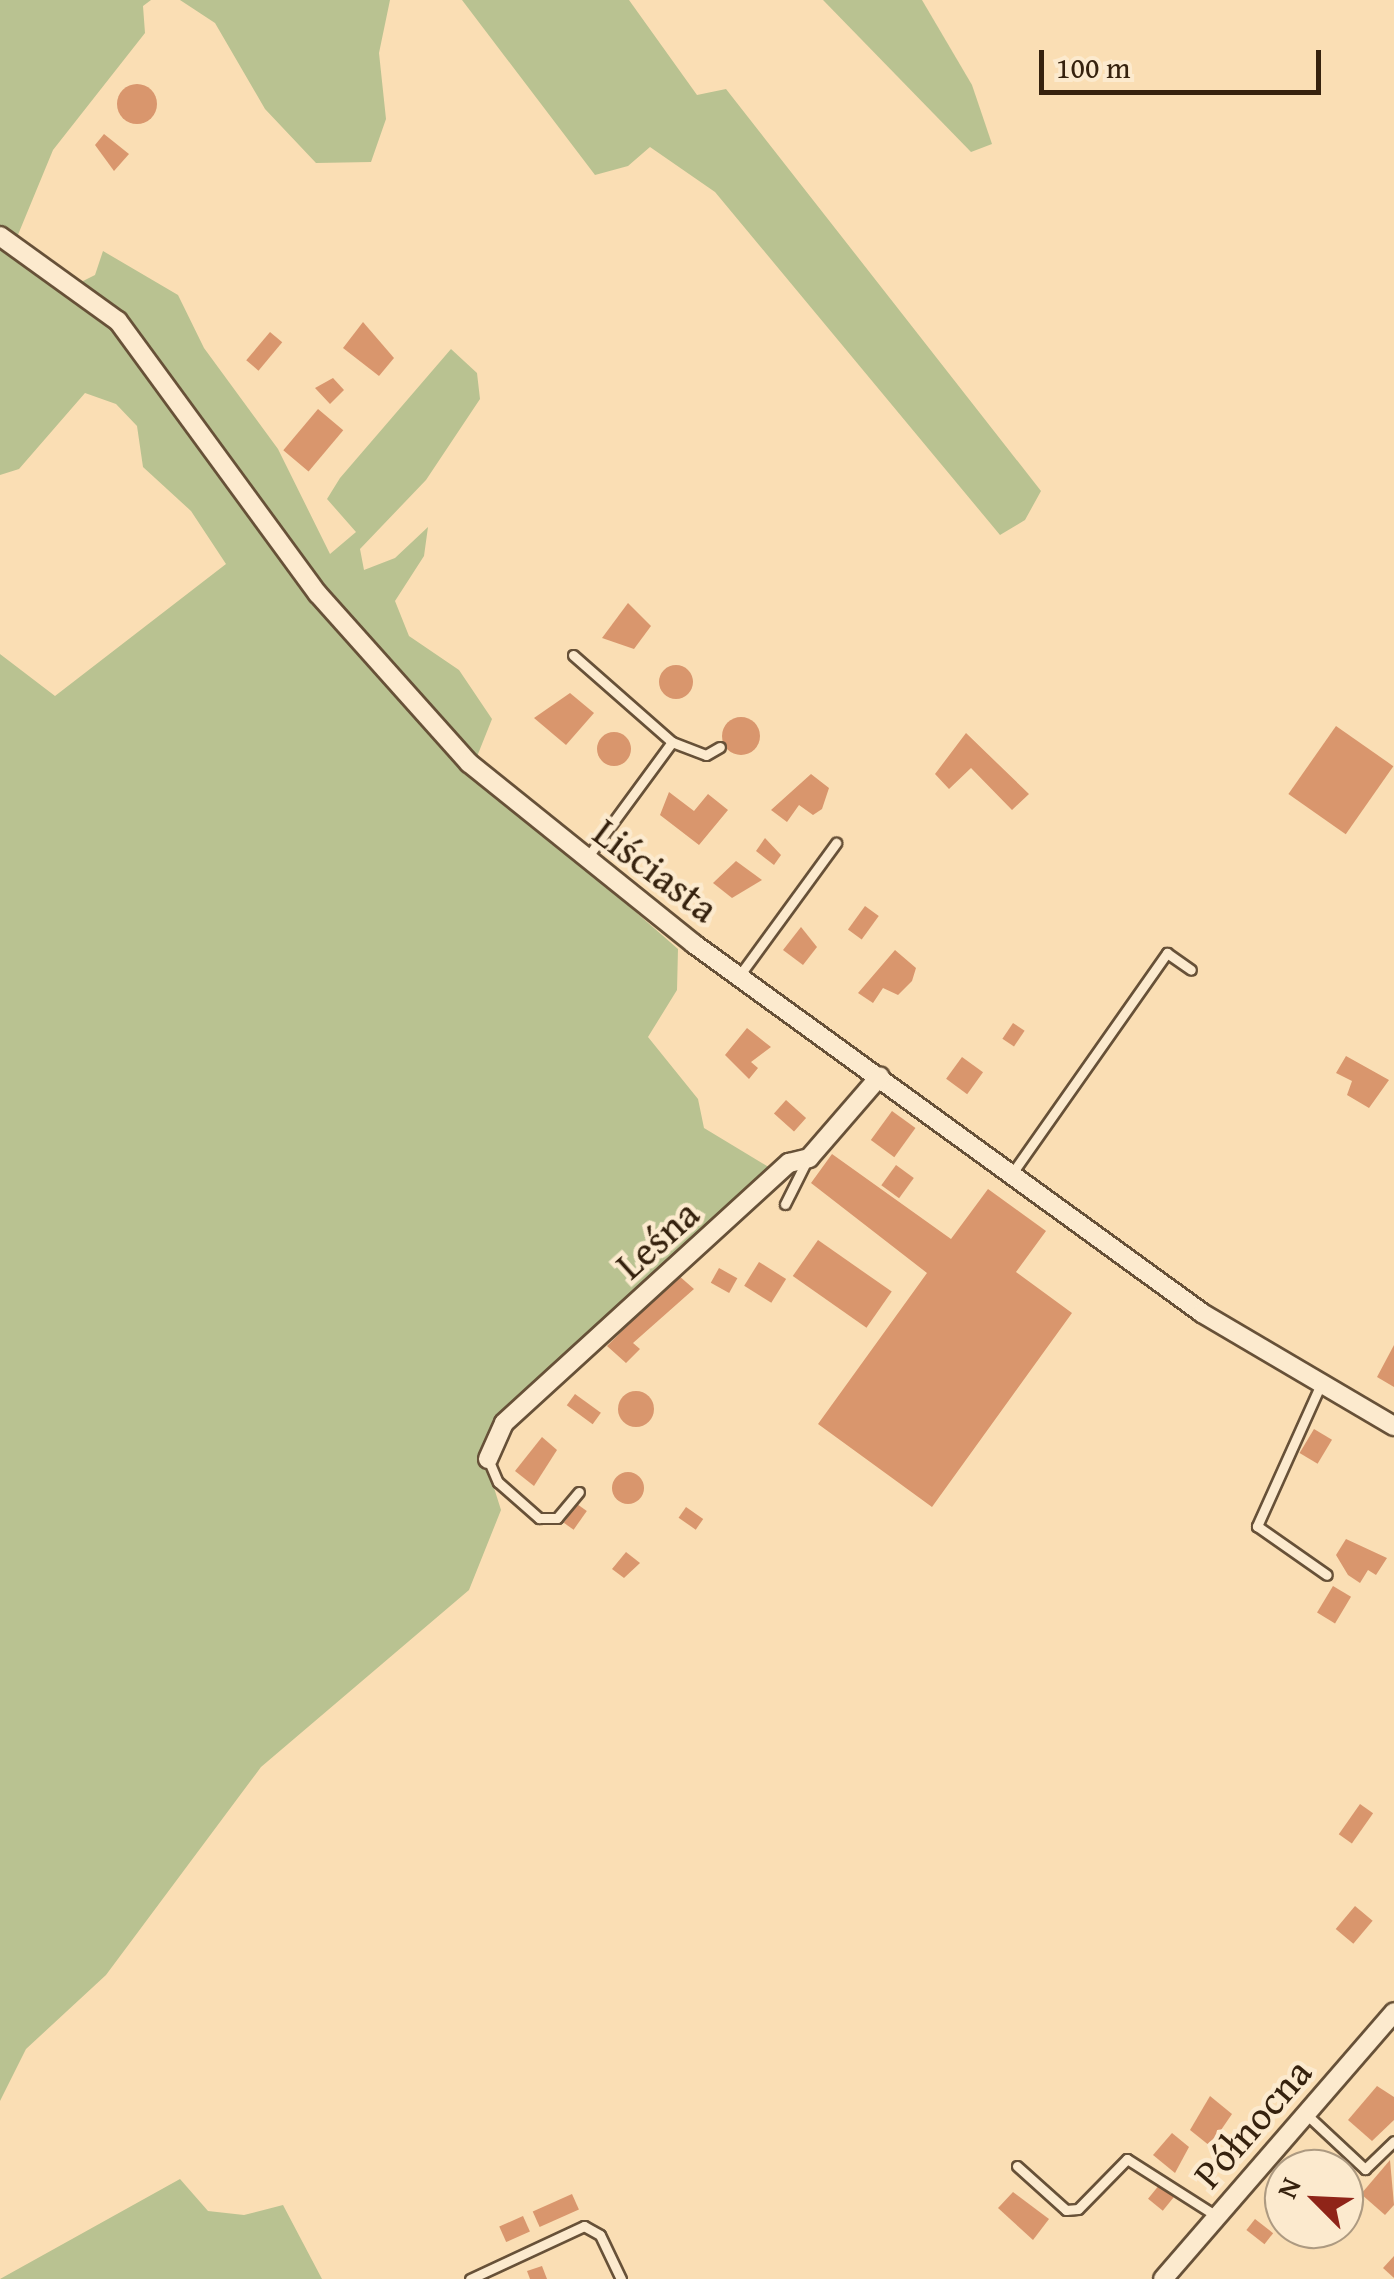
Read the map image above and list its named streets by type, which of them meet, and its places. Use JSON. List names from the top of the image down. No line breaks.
{"streets":{"street":["Liściasta","Leśna","Północna"]},"crossings":[["Liściasta","Leśna"]],"scale_bar":"100 m","north":"top left"}
